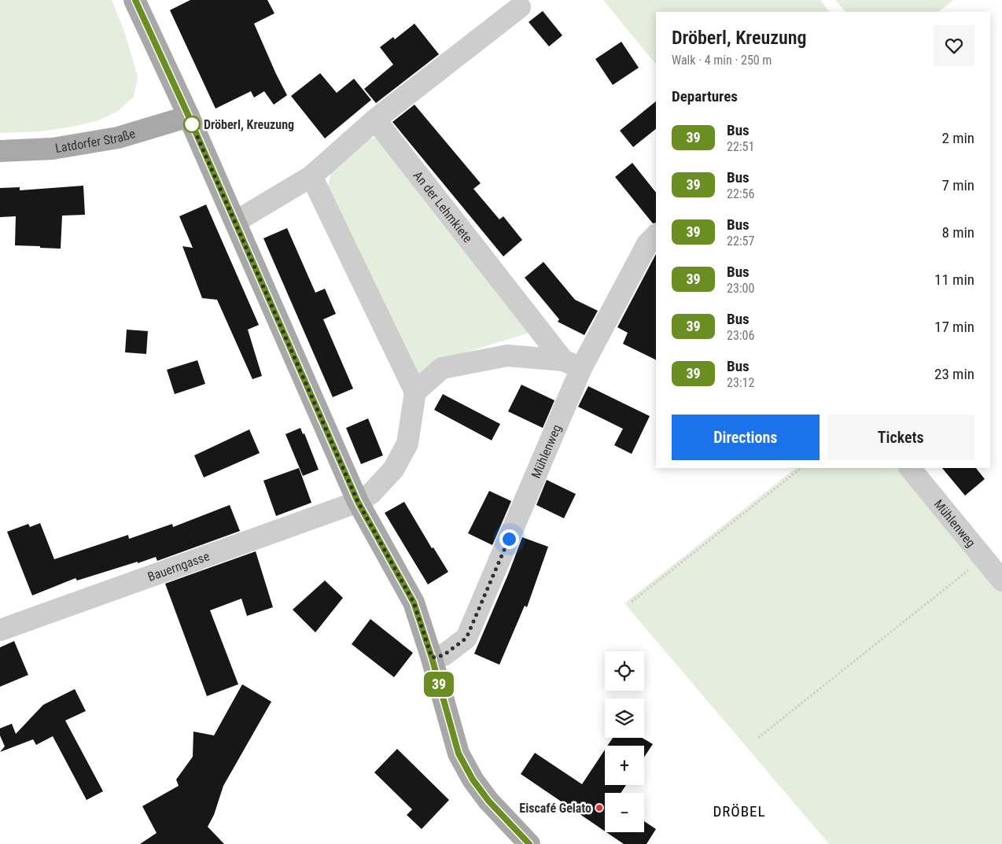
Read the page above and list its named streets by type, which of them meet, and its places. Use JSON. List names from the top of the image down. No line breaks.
{"streets":{"main road":["Latdorfer Straße"],"street":["An der Lehmkiete","Mühlenweg","Bauerngasse"]},"crossings":[["An der Lehmkiete","Mühlenweg"]],"districts":["DRÖBEL"],"places":["Dröberl, Kreuzung","Eiscafé Gelato"],"lines":["bus line 39"],"page":{"on_map":"39","heading":[["Dröberl, Kreuzung","Walk · 4 min · 250 m"],"Departures"],"list":[{"mark":"39","name":"Bus","note":"22:51","value":"2 min"},{"mark":"39","name":"Bus","note":"22:56","value":"7 min"},{"mark":"39","name":"Bus","note":"22:57","value":"8 min"},{"mark":"39","name":"Bus","note":"23:00","value":"11 min"},{"mark":"39","name":"Bus","note":"23:06","value":"17 min"},{"mark":"39","name":"Bus","note":"23:12","value":"23 min"}],"buttons":["Directions","Tickets"],"map_buttons":["+","−"]}}
